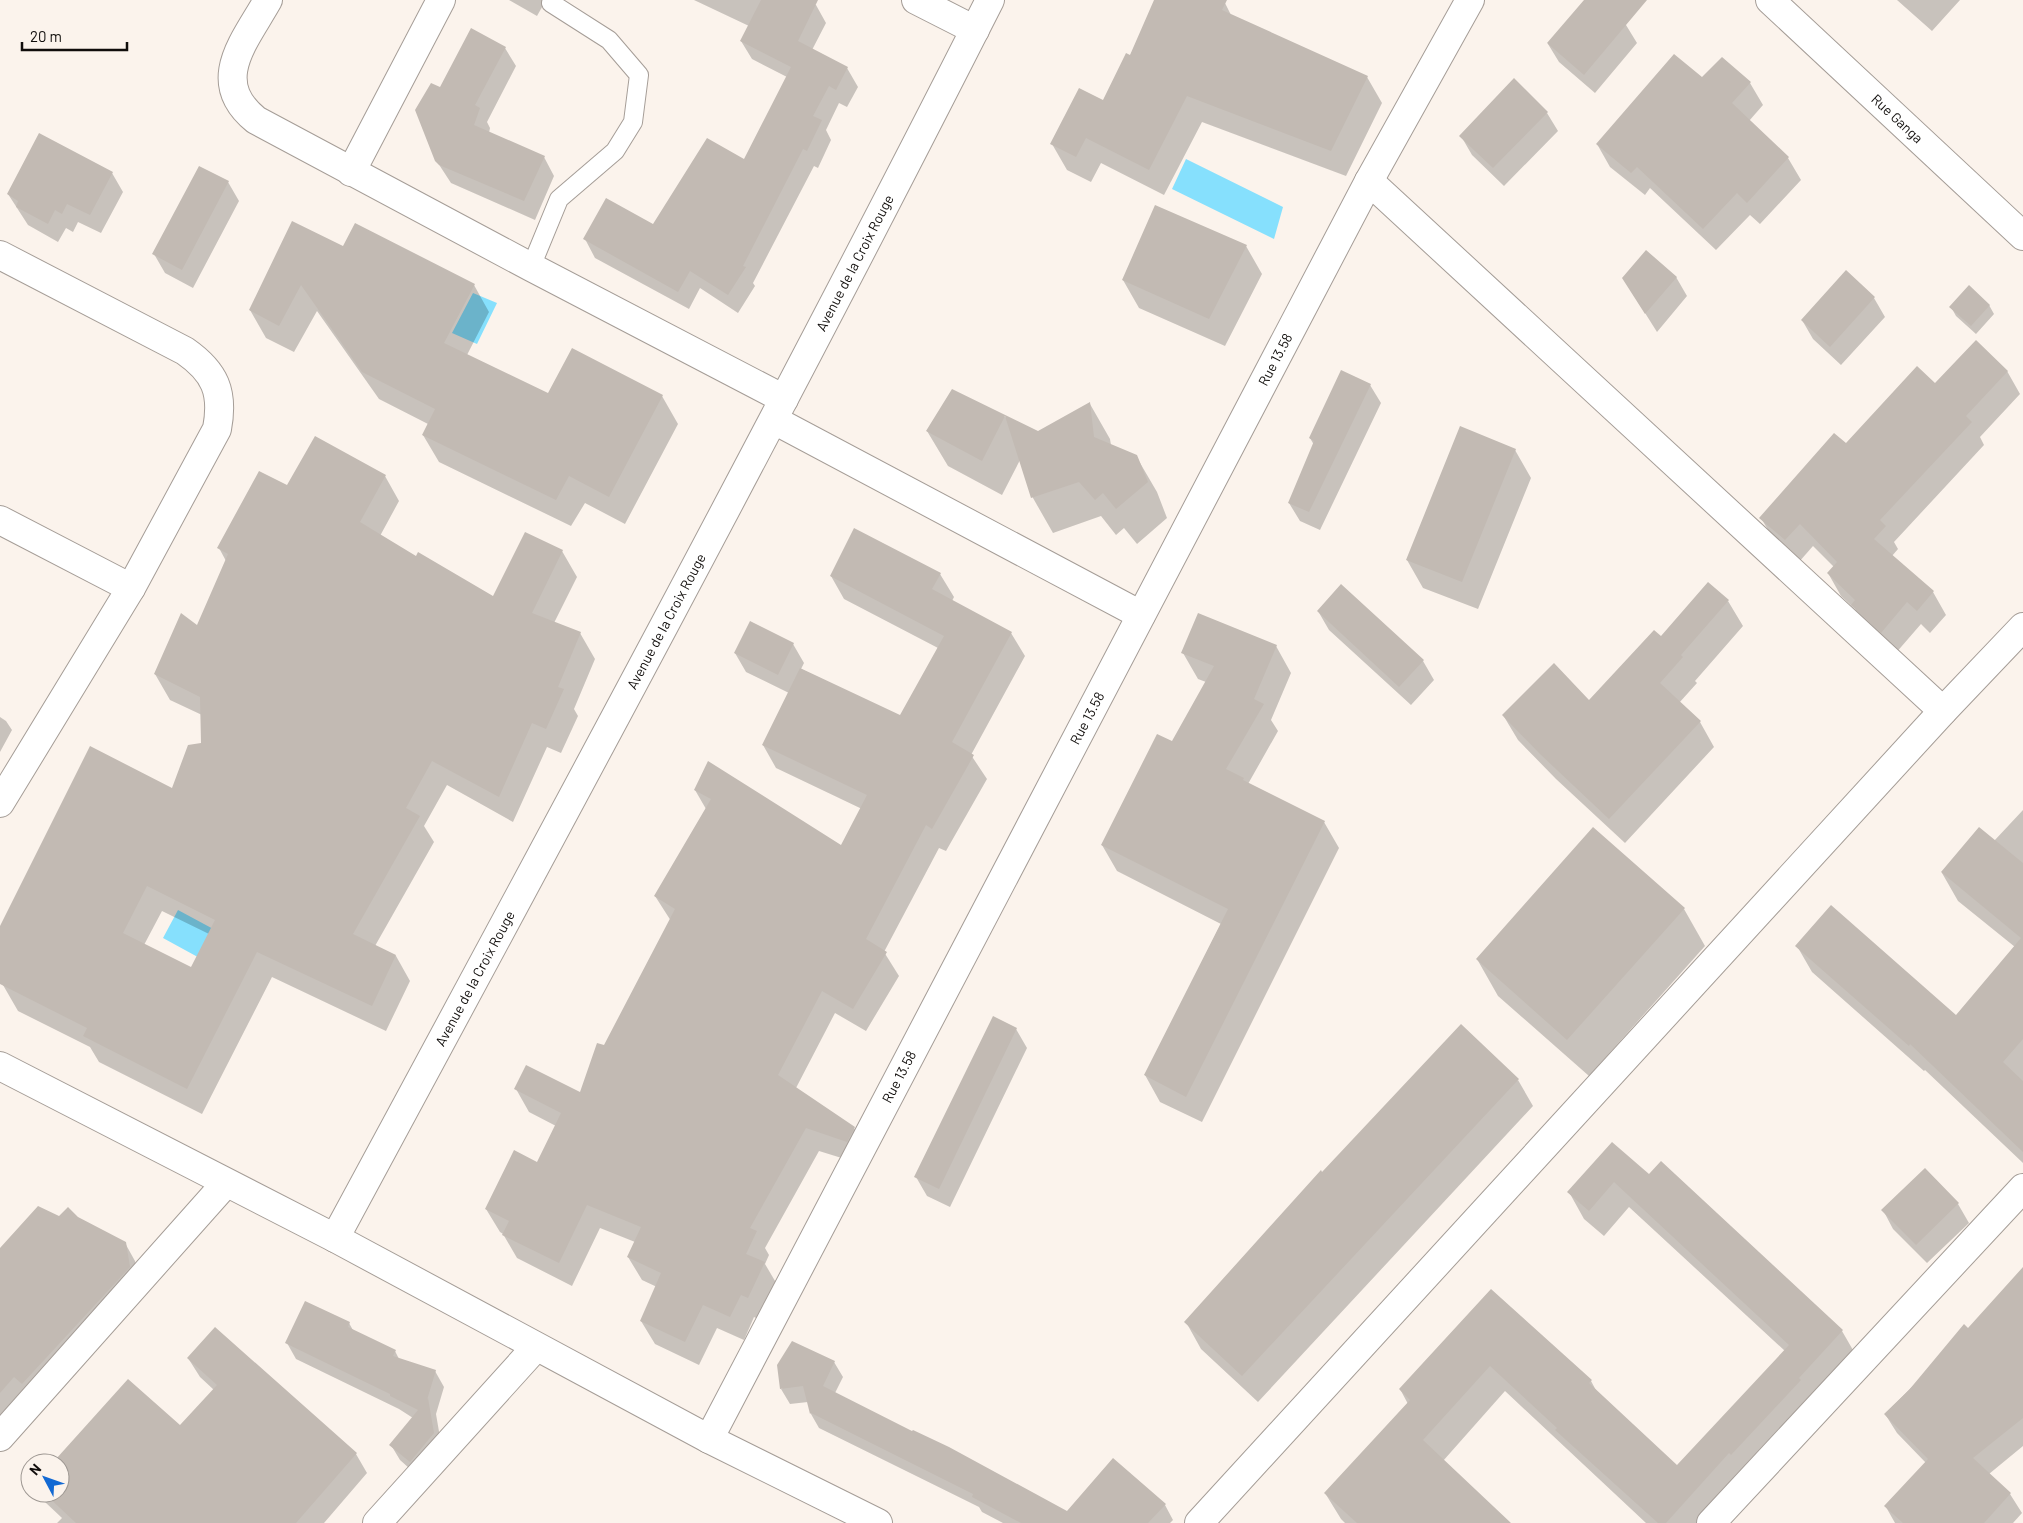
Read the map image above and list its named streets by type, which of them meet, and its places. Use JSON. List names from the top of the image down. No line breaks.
{"streets":{"street":["Rue Ganga","Avenue de la Croix Rouge","Rue 13.58"]},"scale_bar":"20 m","north":"top left"}
